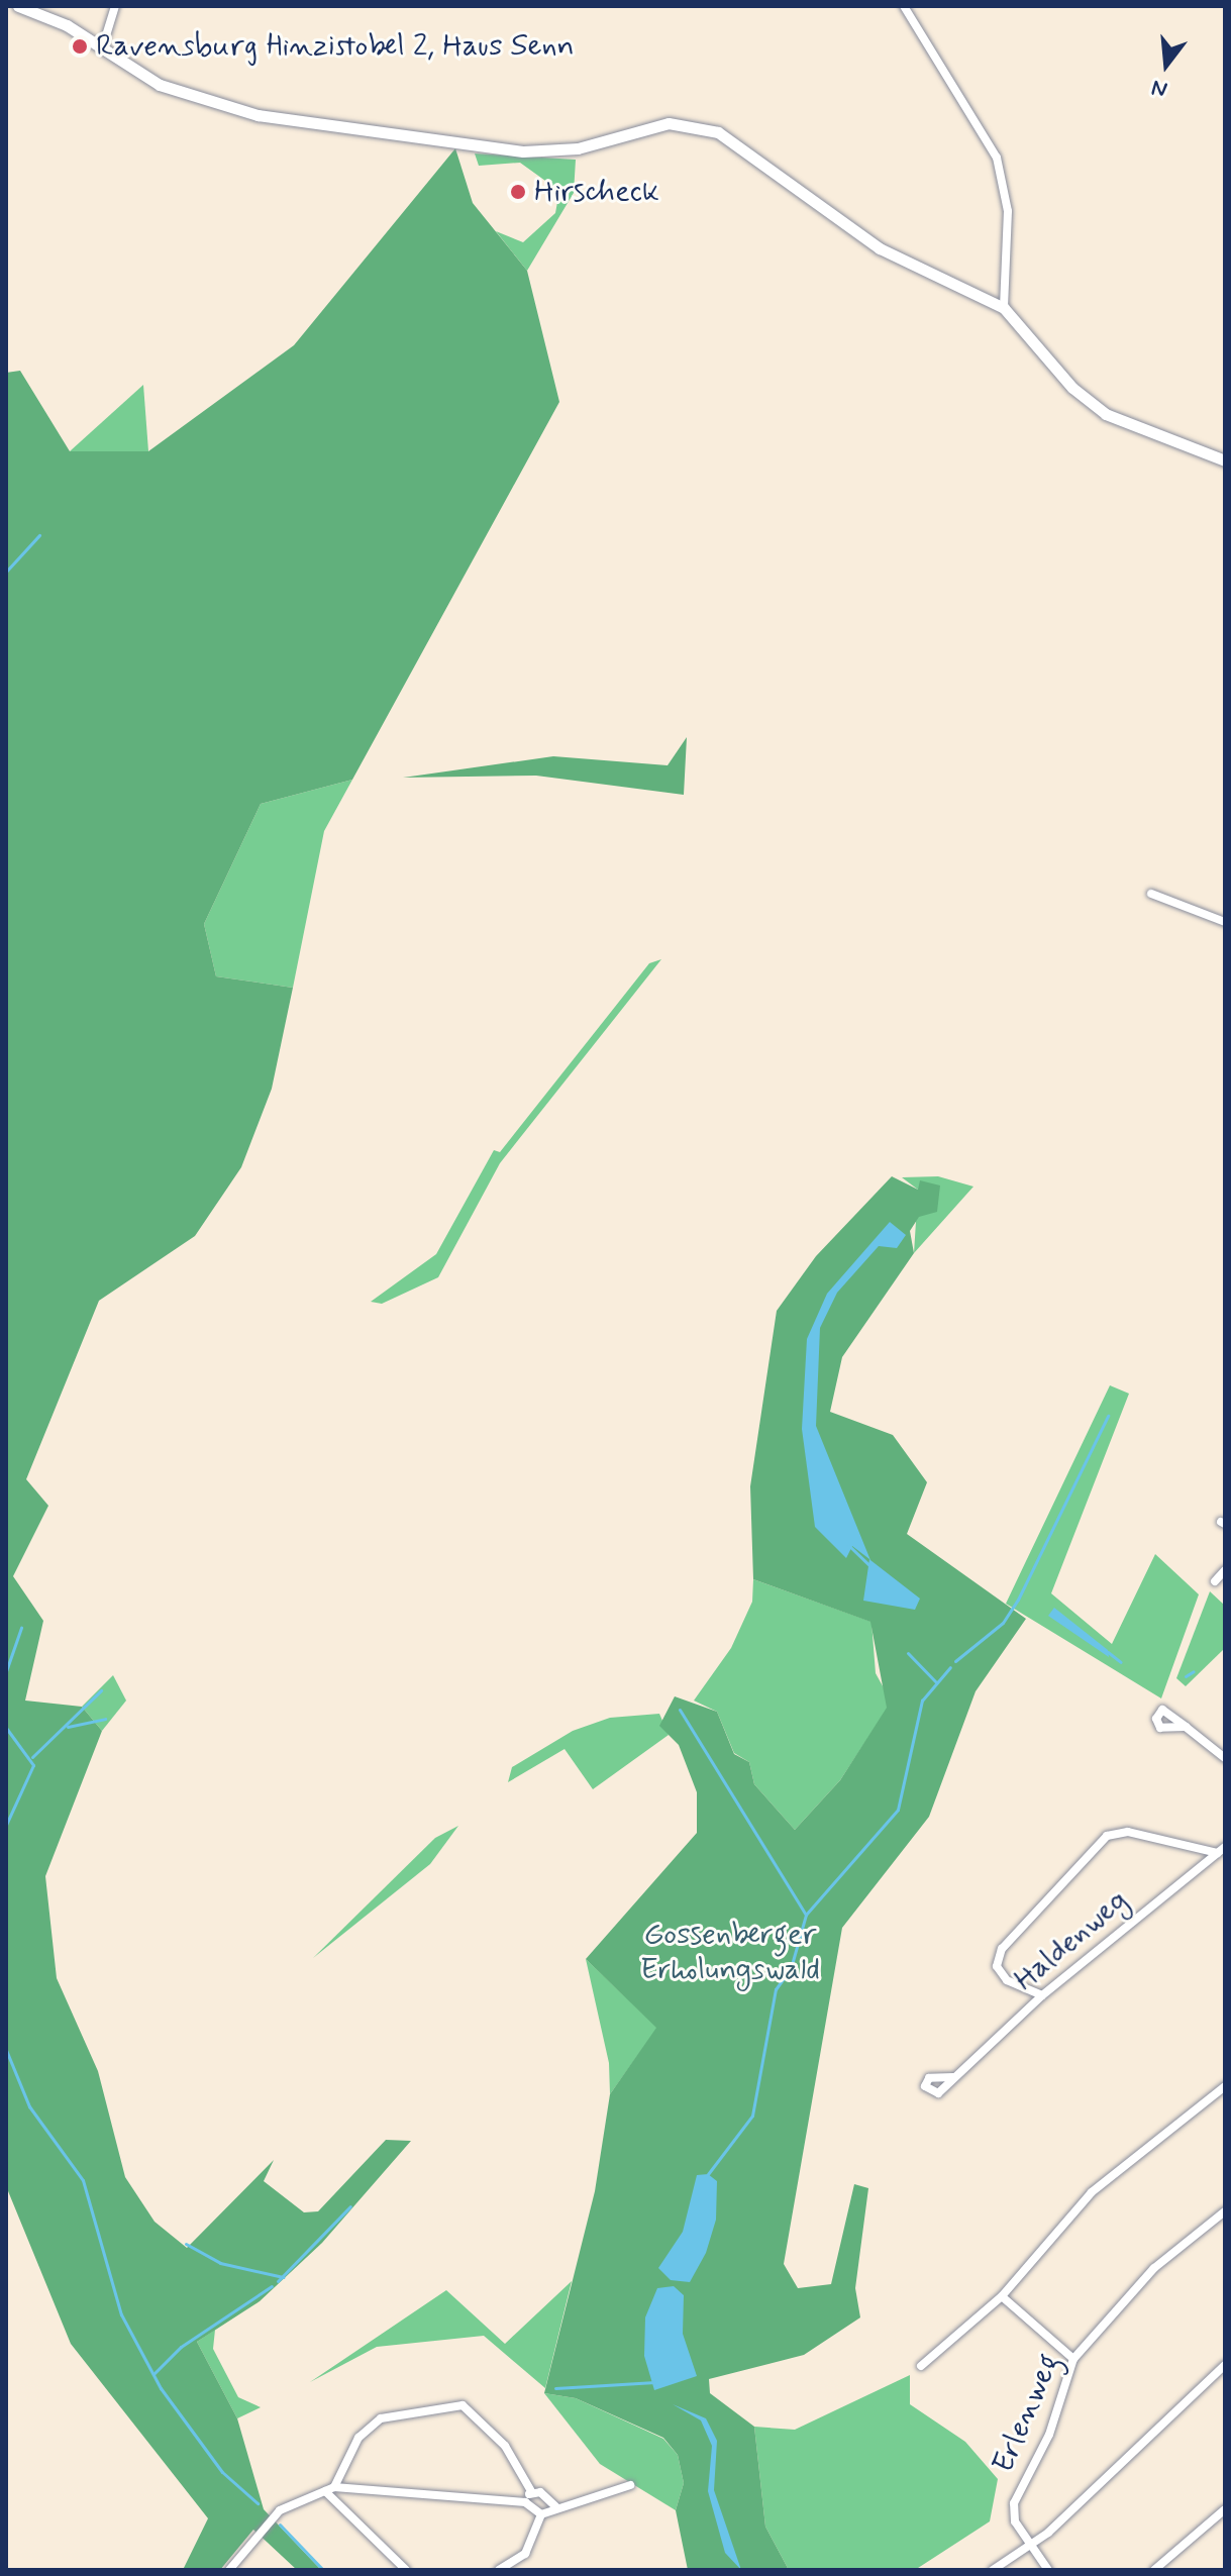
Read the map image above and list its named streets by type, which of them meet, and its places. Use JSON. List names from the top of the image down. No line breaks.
{"streets":{"street":["Haldenweg","Erlenweg"]},"parks":["Gossenberger Erholungswald"],"places":["Ravensburg Hinzistobel 2, Haus Senn","Hirscheck"],"north":"bottom"}
